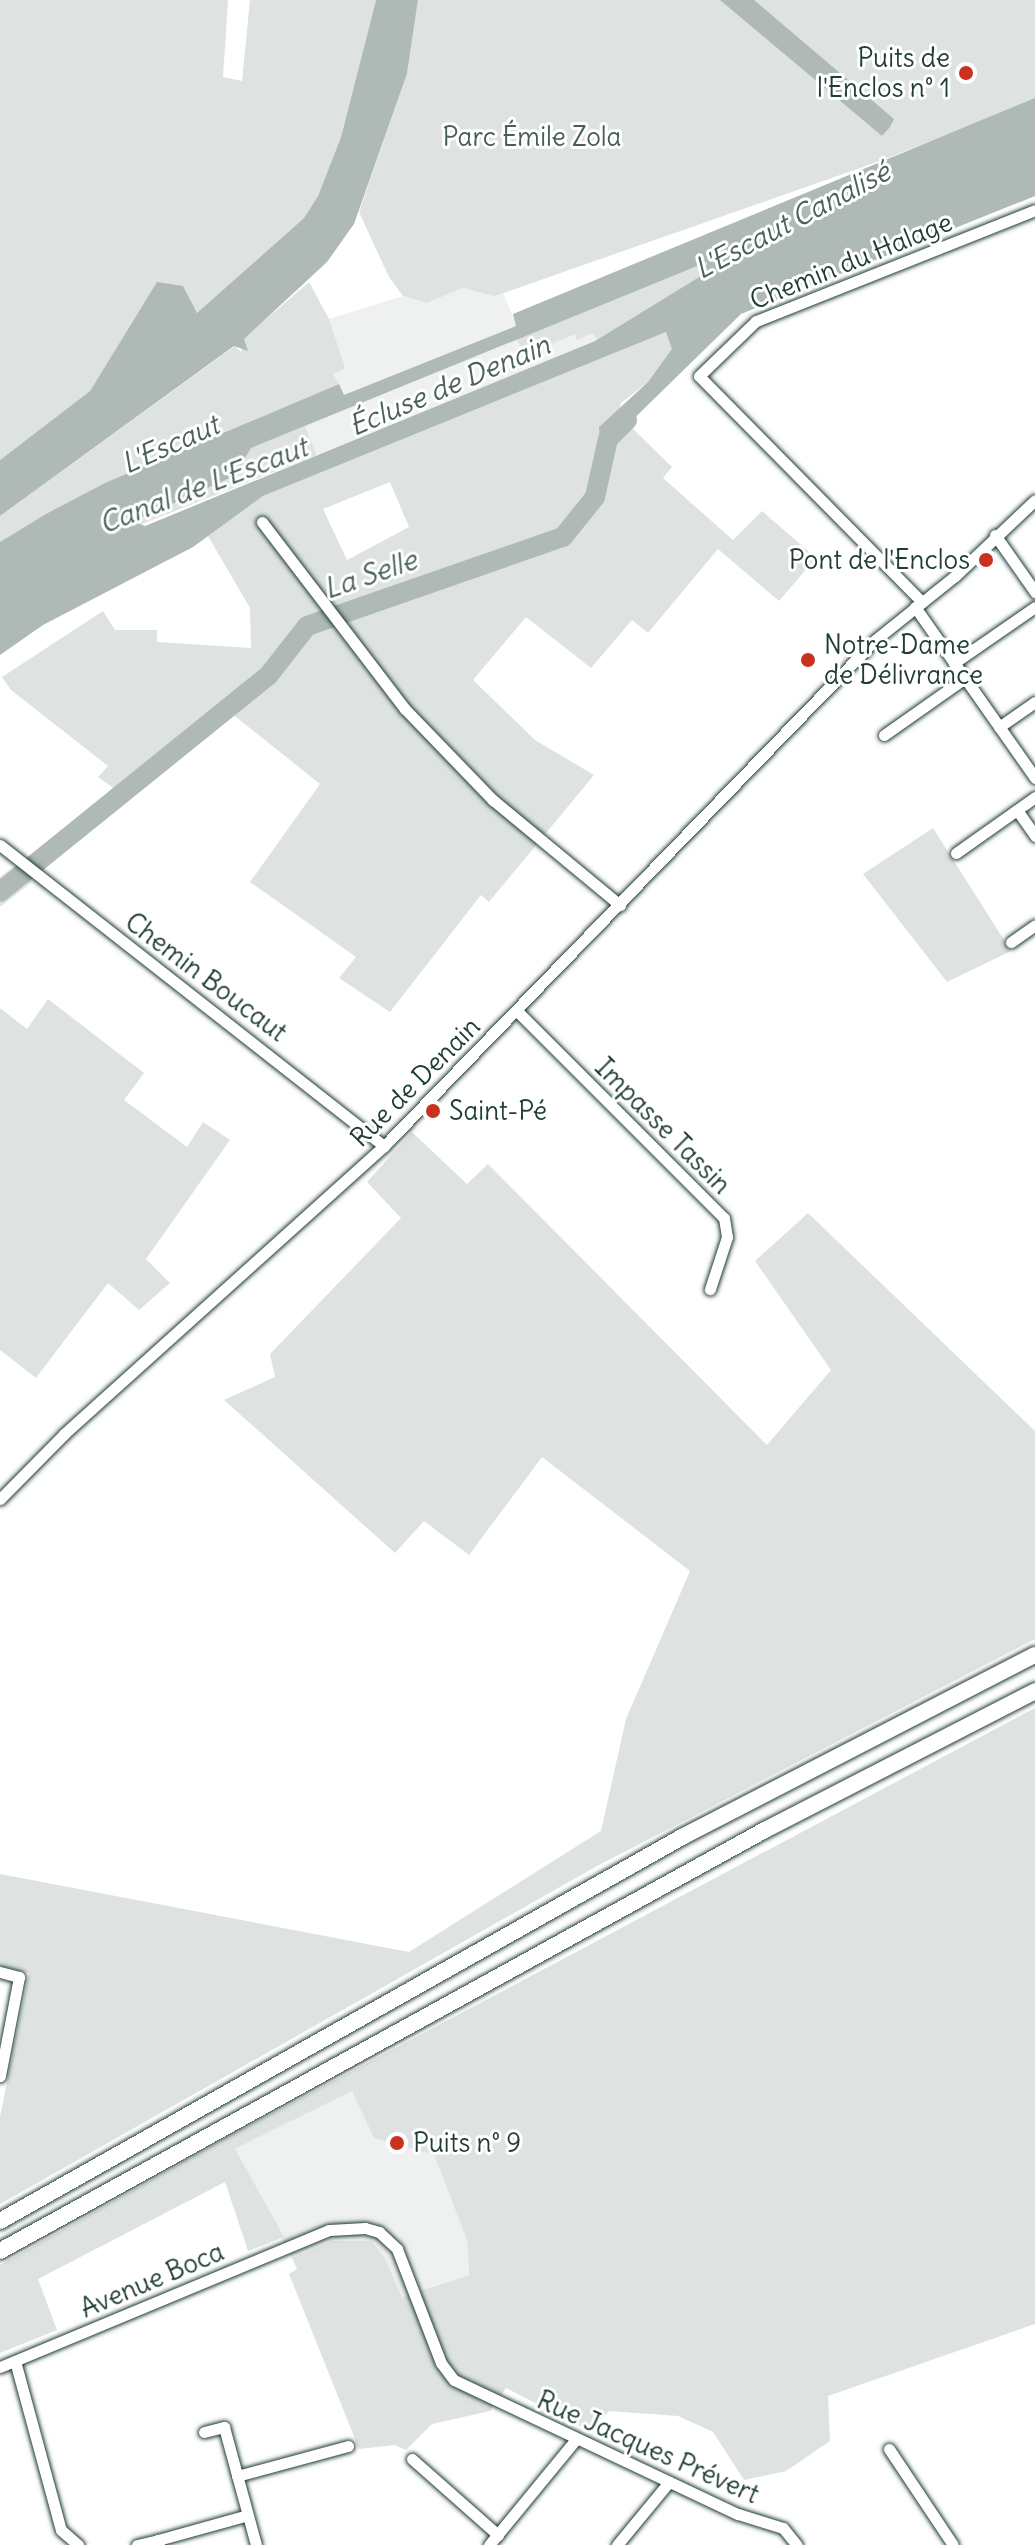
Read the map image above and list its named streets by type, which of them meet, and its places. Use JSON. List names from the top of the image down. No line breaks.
{"streets":{"street":["Chemin du Halage","Chemin Boucaut","Rue de Denain","Impasse Tassin","Avenue Boca","Rue Jacques Prévert"]},"crossings":[["Chemin du Halage","Rue de Denain"],["Chemin Boucaut","Rue de Denain"],["Rue de Denain","Impasse Tassin"],["Avenue Boca","Rue Jacques Prévert"]],"water":["L'Escaut Canalisé","Écluse de Denain","L'Escaut","Canal de L'Escaut","La Selle"],"parks":["Parc Émile Zola"],"places":["Puits de l'Enclos n° 1","Pont de l'Enclos","Notre-Dame de Délivrance","Saint-Pé","Puits n° 9"]}
